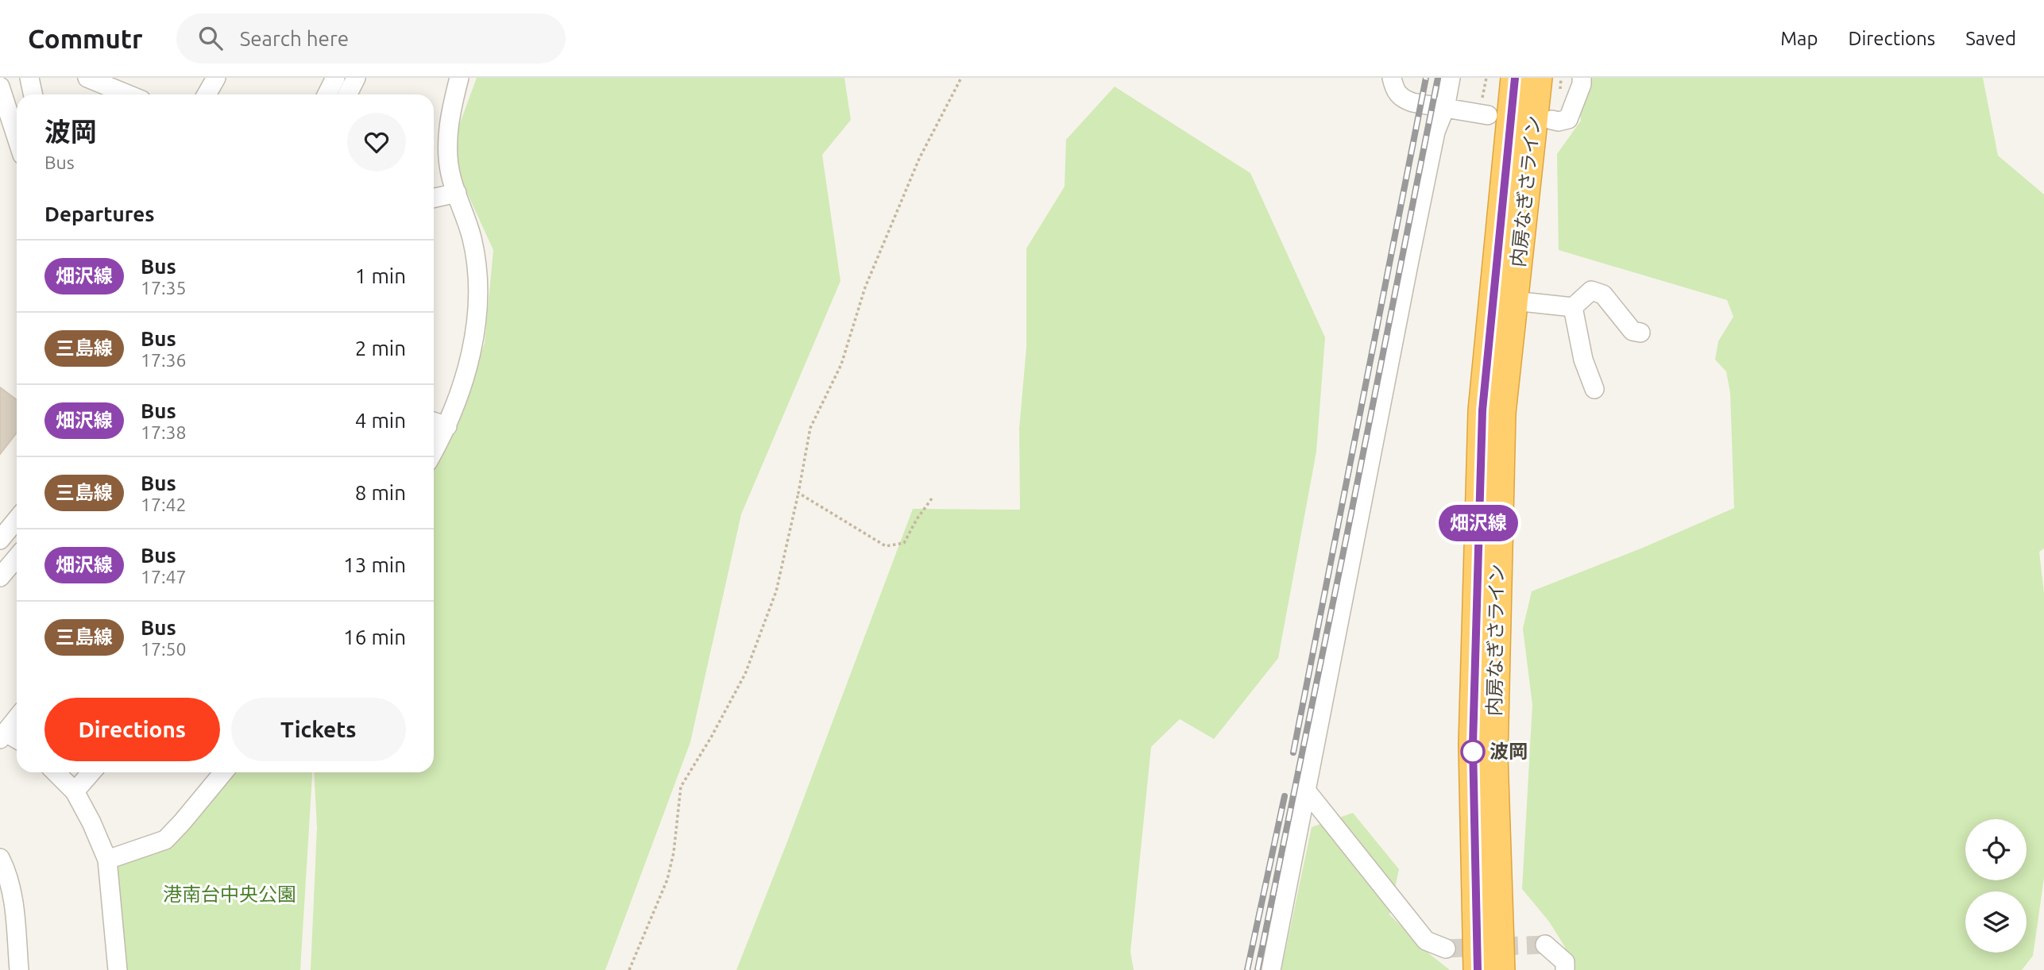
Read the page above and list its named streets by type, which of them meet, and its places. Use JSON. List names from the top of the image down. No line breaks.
{"streets":{"highway":["内房なぎさライン"]},"parks":["港南台中央公園"],"places":["波岡"],"lines":["bus line 畑沢線"],"page":{"header":"Commutr","search":"Search here","nav":["Map","Directions","Saved"],"on_map":"畑沢線","heading":[["波岡","Bus"],"Departures"],"list":[{"mark":"畑沢線","name":"Bus","note":"17:35","value":"1 min"},{"mark":"三島線","name":"Bus","note":"17:36","value":"2 min"},{"mark":"畑沢線","name":"Bus","note":"17:38","value":"4 min"},{"mark":"三島線","name":"Bus","note":"17:42","value":"8 min"},{"mark":"畑沢線","name":"Bus","note":"17:47","value":"13 min"},{"mark":"三島線","name":"Bus","note":"17:50","value":"16 min"}],"buttons":["Directions","Tickets"]}}
